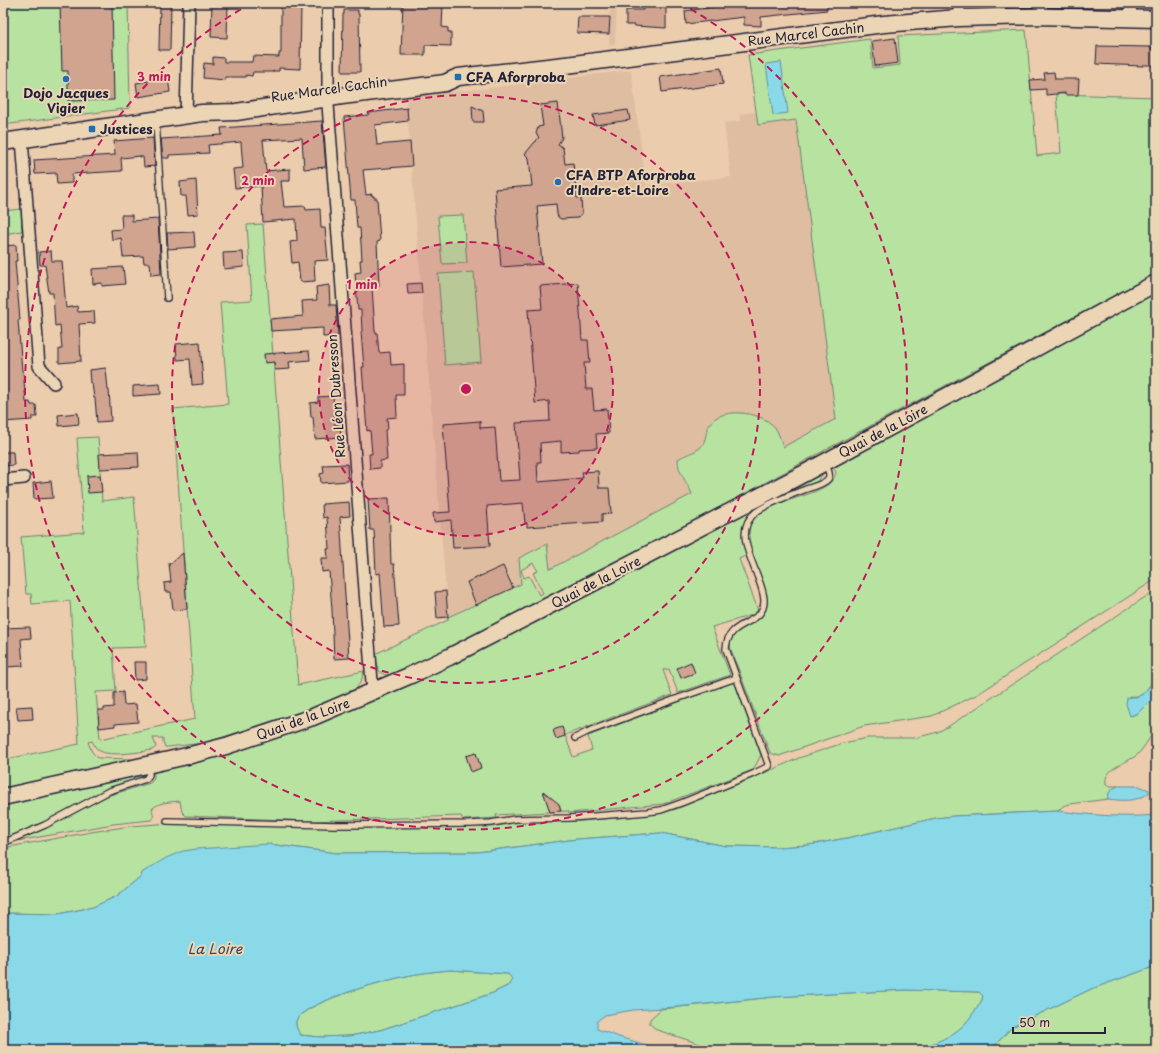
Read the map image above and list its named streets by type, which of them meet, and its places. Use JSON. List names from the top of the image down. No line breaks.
{"streets":{"main road":["Rue Marcel Cachin","Quai de la Loire"],"street":["Rue Léon Dubresson"]},"crossings":[["Rue Marcel Cachin","Rue Léon Dubresson"],["Rue Léon Dubresson","Quai de la Loire"]],"water":["La Loire"],"places":{"transit":["CFA Aforproba","Justices"],"other":["Dojo Jacques Vigier","CFA BTP Aforproba d'Indre-et-Loire"]},"scale_bar":"50 m","rings":["3 min","2 min","1 min"]}
